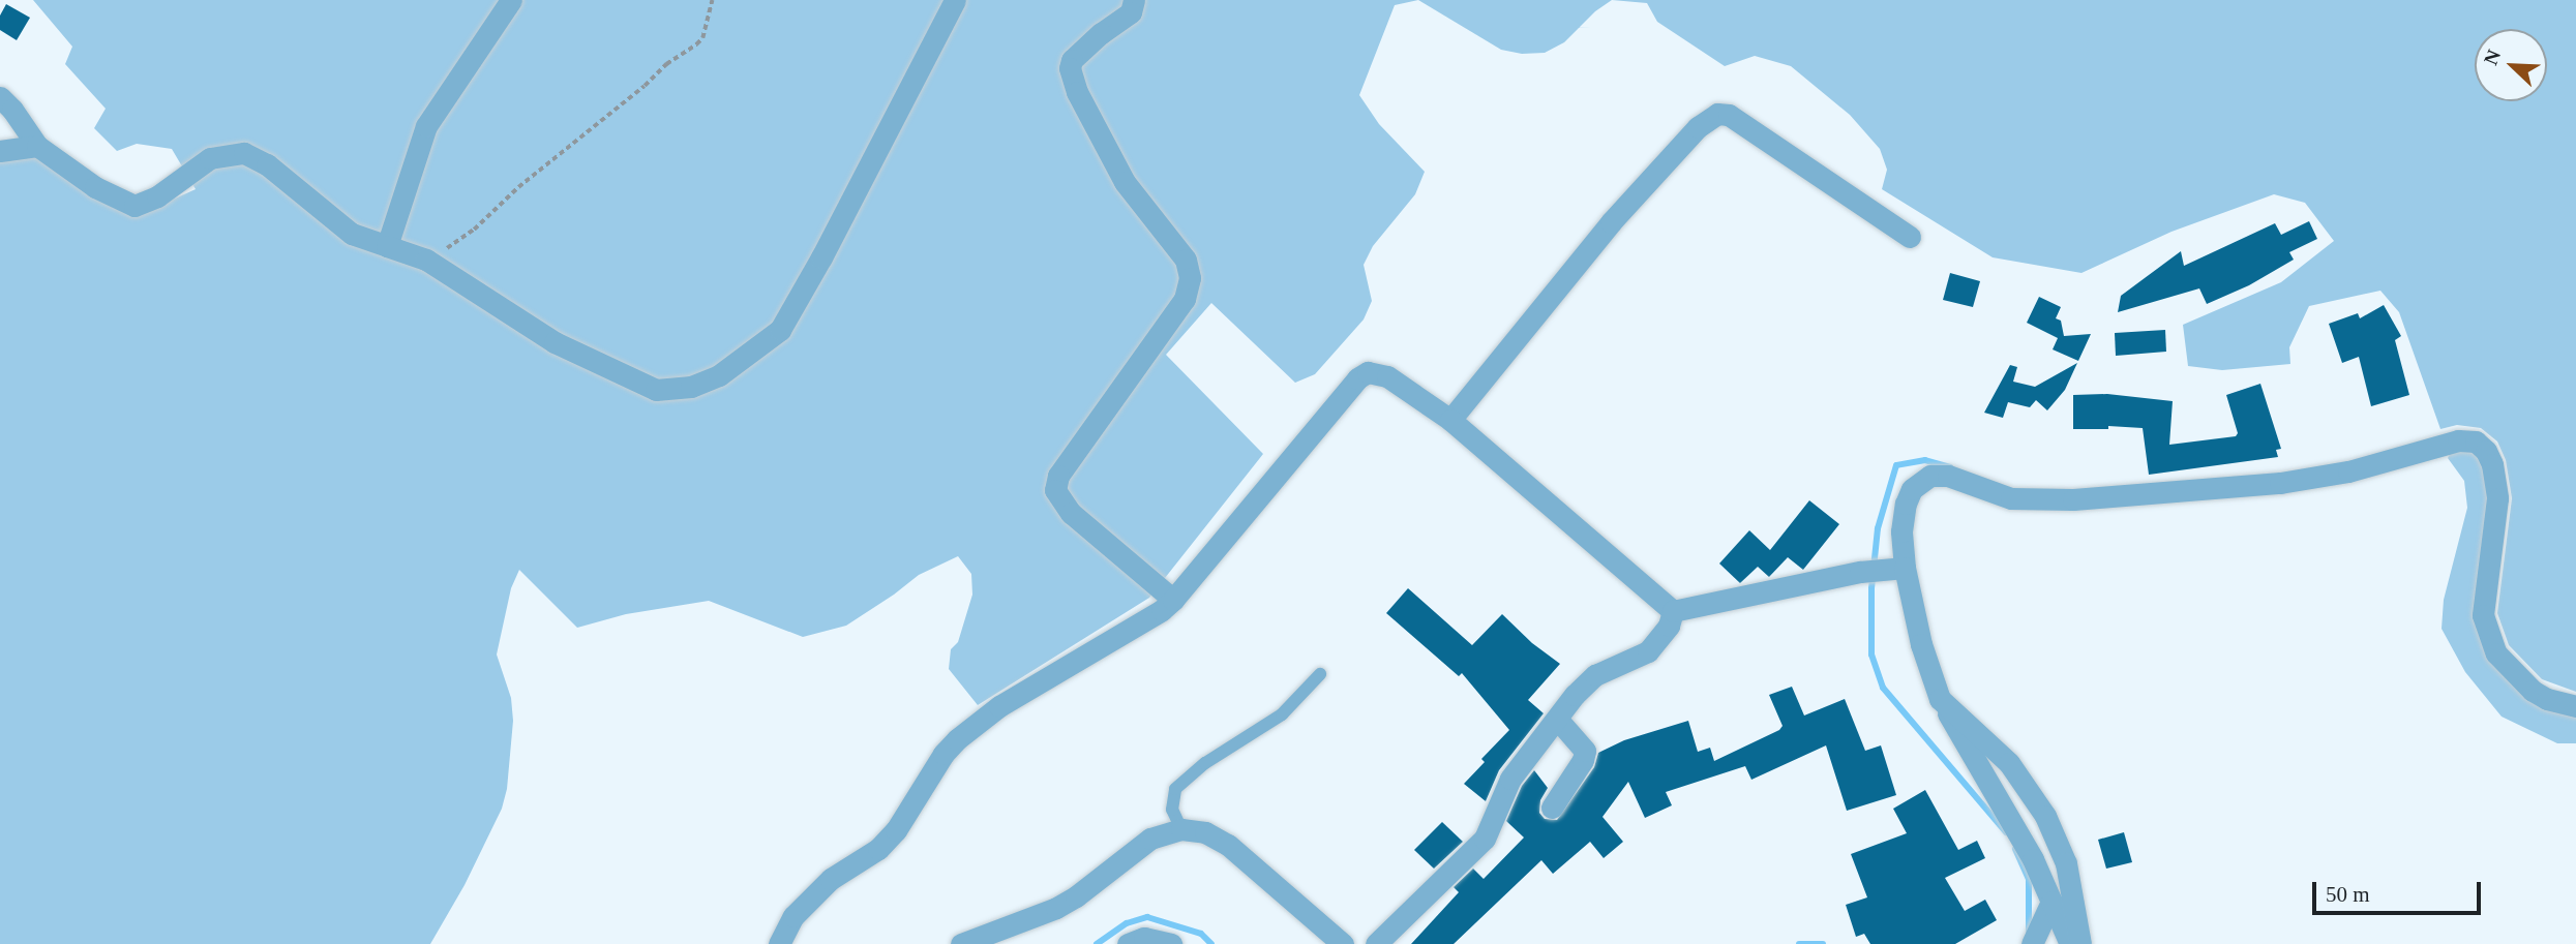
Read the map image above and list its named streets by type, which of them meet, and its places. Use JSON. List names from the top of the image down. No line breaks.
{"scale_bar":"50 m","north":"top left"}
